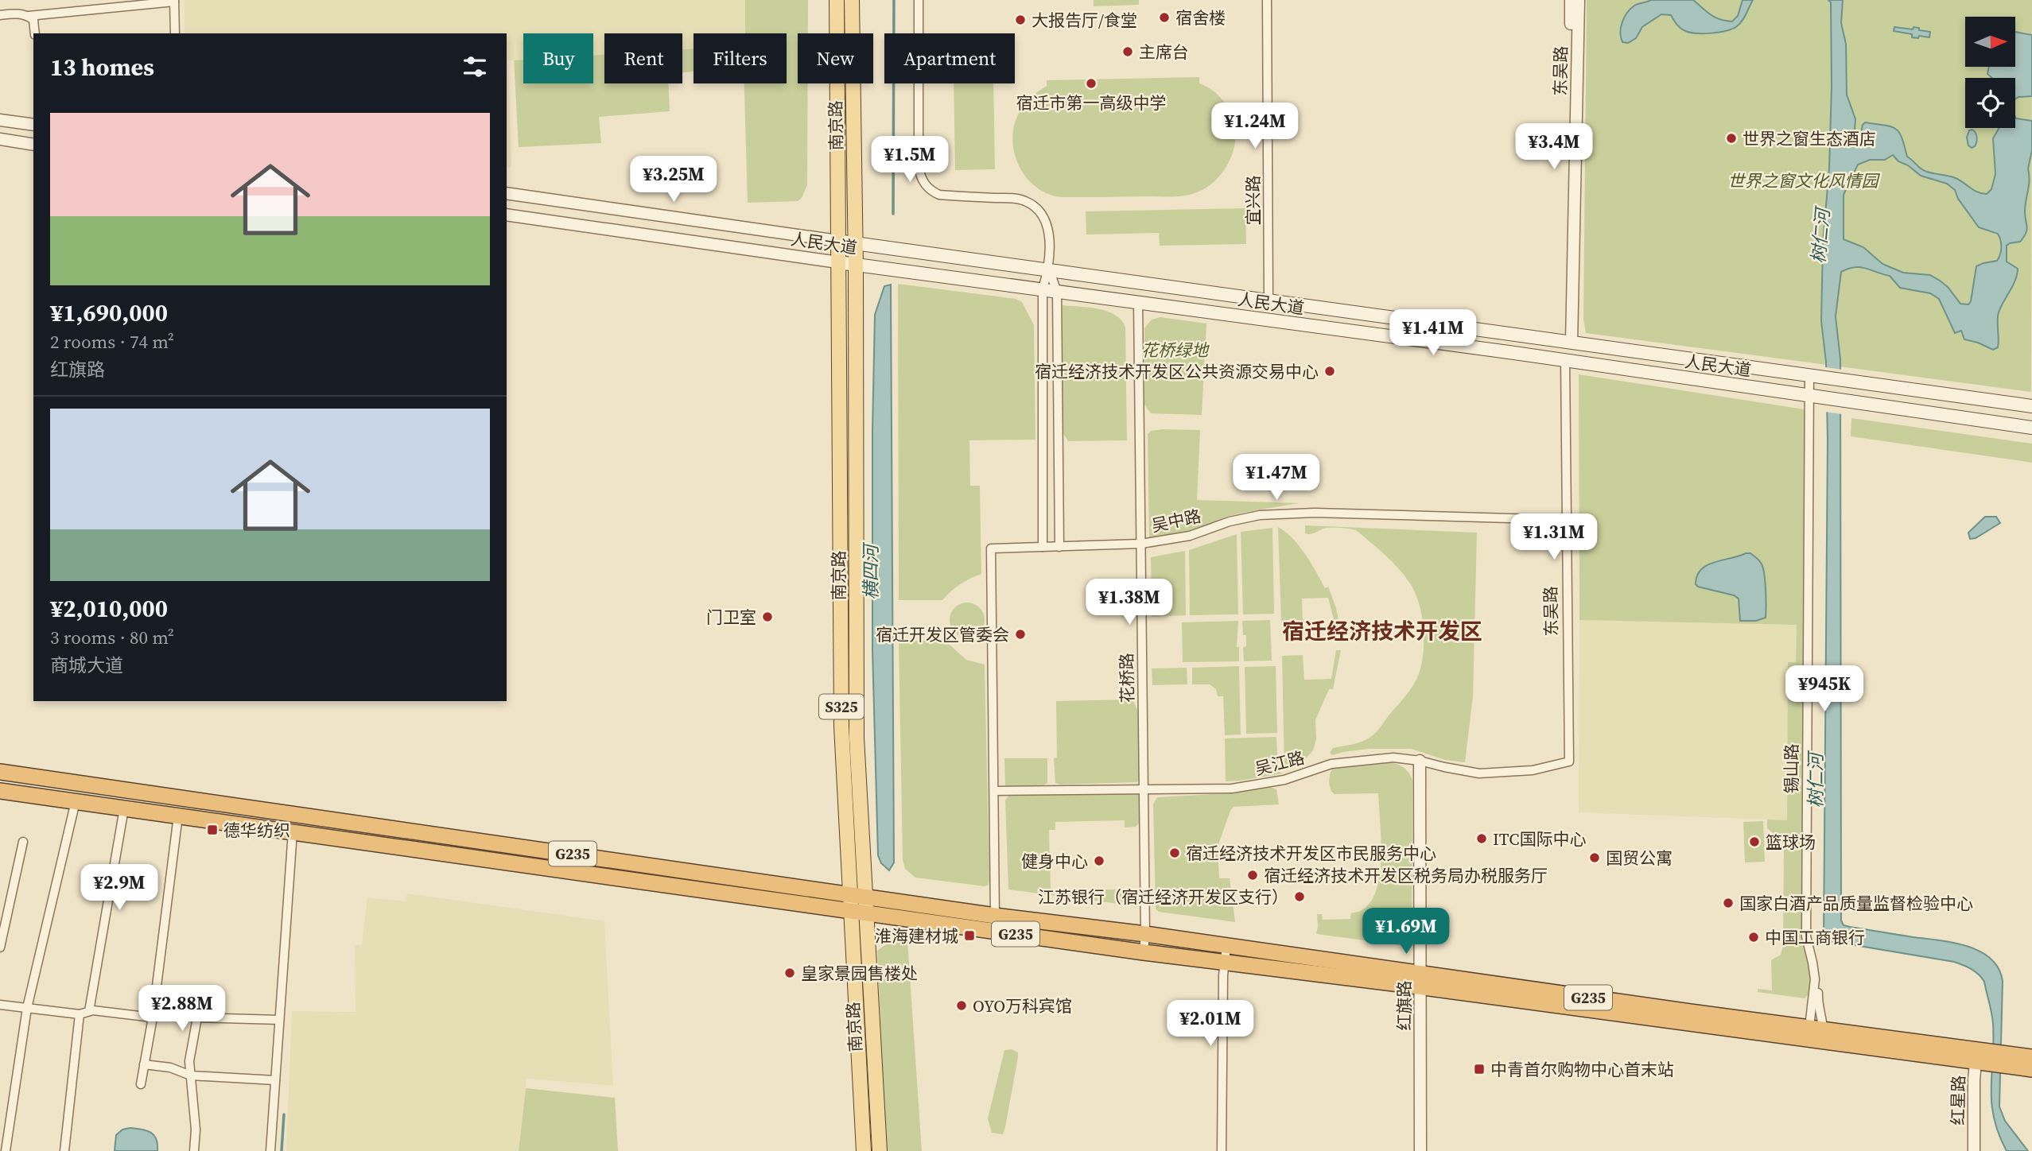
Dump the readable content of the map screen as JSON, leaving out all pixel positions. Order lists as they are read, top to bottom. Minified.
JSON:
{"streets":{"highway":["G235"],"main road":["南京路","人民大道","S325"],"street":["东吴路","宜兴路","吴中路","花桥路","吴江路","锡山路","红旗路","红星路"]},"crossings":[["东吴路","人民大道"],["东吴路","吴中路"],["东吴路","吴江路"],["南京路","人民大道"],["南京路","G235"],["宜兴路","人民大道"],["人民大道","花桥路"],["人民大道","锡山路"],["吴中路","花桥路"],["吴中路","吴江路"],["花桥路","吴江路"],["花桥路","G235"],["吴江路","红旗路"],["锡山路","G235"],["G235","红旗路"],["G235","红星路"]],"districts":["宿迁经济技术开发区"],"water":["树仁河","横四河"],"parks":["世界之窗文化风情园","花桥绿地"],"places":{"other":["宿舍楼","大报告厅/食堂","主席台","宿迁市第一高级中学","世界之窗生态酒店","宿迁经济技术开发区公共资源交易中心","门卫室","宿迁开发区管委会","ITC国际中心","篮球场","宿迁经济技术开发区市民服务中心","国贸公寓","健身中心","宿迁经济技术开发区税务局办税服务厅","江苏银行（宿迁经济开发区支行）","国家白酒产品质量监督检验中心","中国工商银行","皇家景园售楼处","OYO万科宾馆"],"transit":["德华纺织","淮海建材城","中青首尔购物中心首末站"]},"north":"right","page":{"chip":["Buy","Rent","Filters","New","Apartment"],"heading":"13 homes","list":[{"name":"¥1,690,000","note":"2 rooms · 74 m² · 红旗路"},{"name":"¥2,010,000","note":"3 rooms · 80 m² · 商城大道"}],"price":["¥1.24M","¥3.4M","¥1.5M","¥3.25M","¥1.41M","¥1.47M","¥1.31M","¥1.38M","¥945K","¥2.9M","¥1.69M","¥2.88M","¥2.01M"]}}
